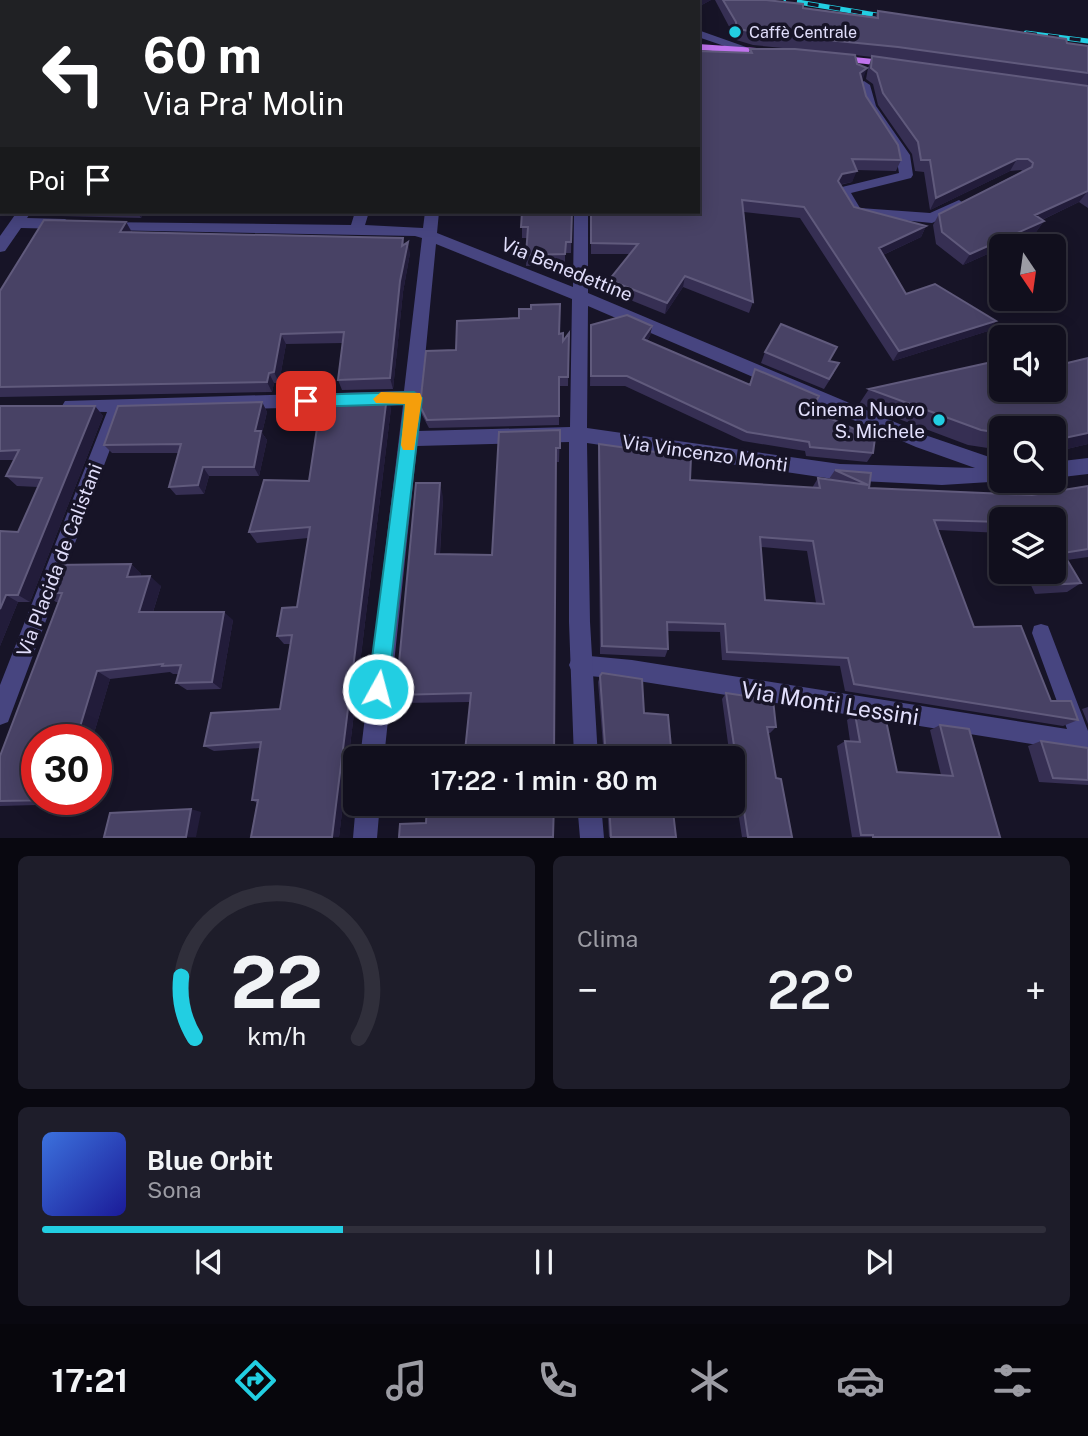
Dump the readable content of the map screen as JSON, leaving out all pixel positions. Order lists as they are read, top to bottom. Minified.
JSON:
{"streets":{"street":["Via Benedettine","Via Vincenzo Monti","Via Placida de Calistani"],"lane":["Via Monti Lessini"]},"places":["Caffè Centrale","Cinema Nuovo S. Michele"],"north":"bottom","page":{"turn":["60 m","Via Pra' Molin"],"then":"Poi","limit":"30","trip":"17:22 · 1 min · 80 m","tile":"Clima","heat":["−","22°","+"],"song":["Blue Orbit","Sona"],"tabs":"17:21","gauge":["22","km/h"]}}
